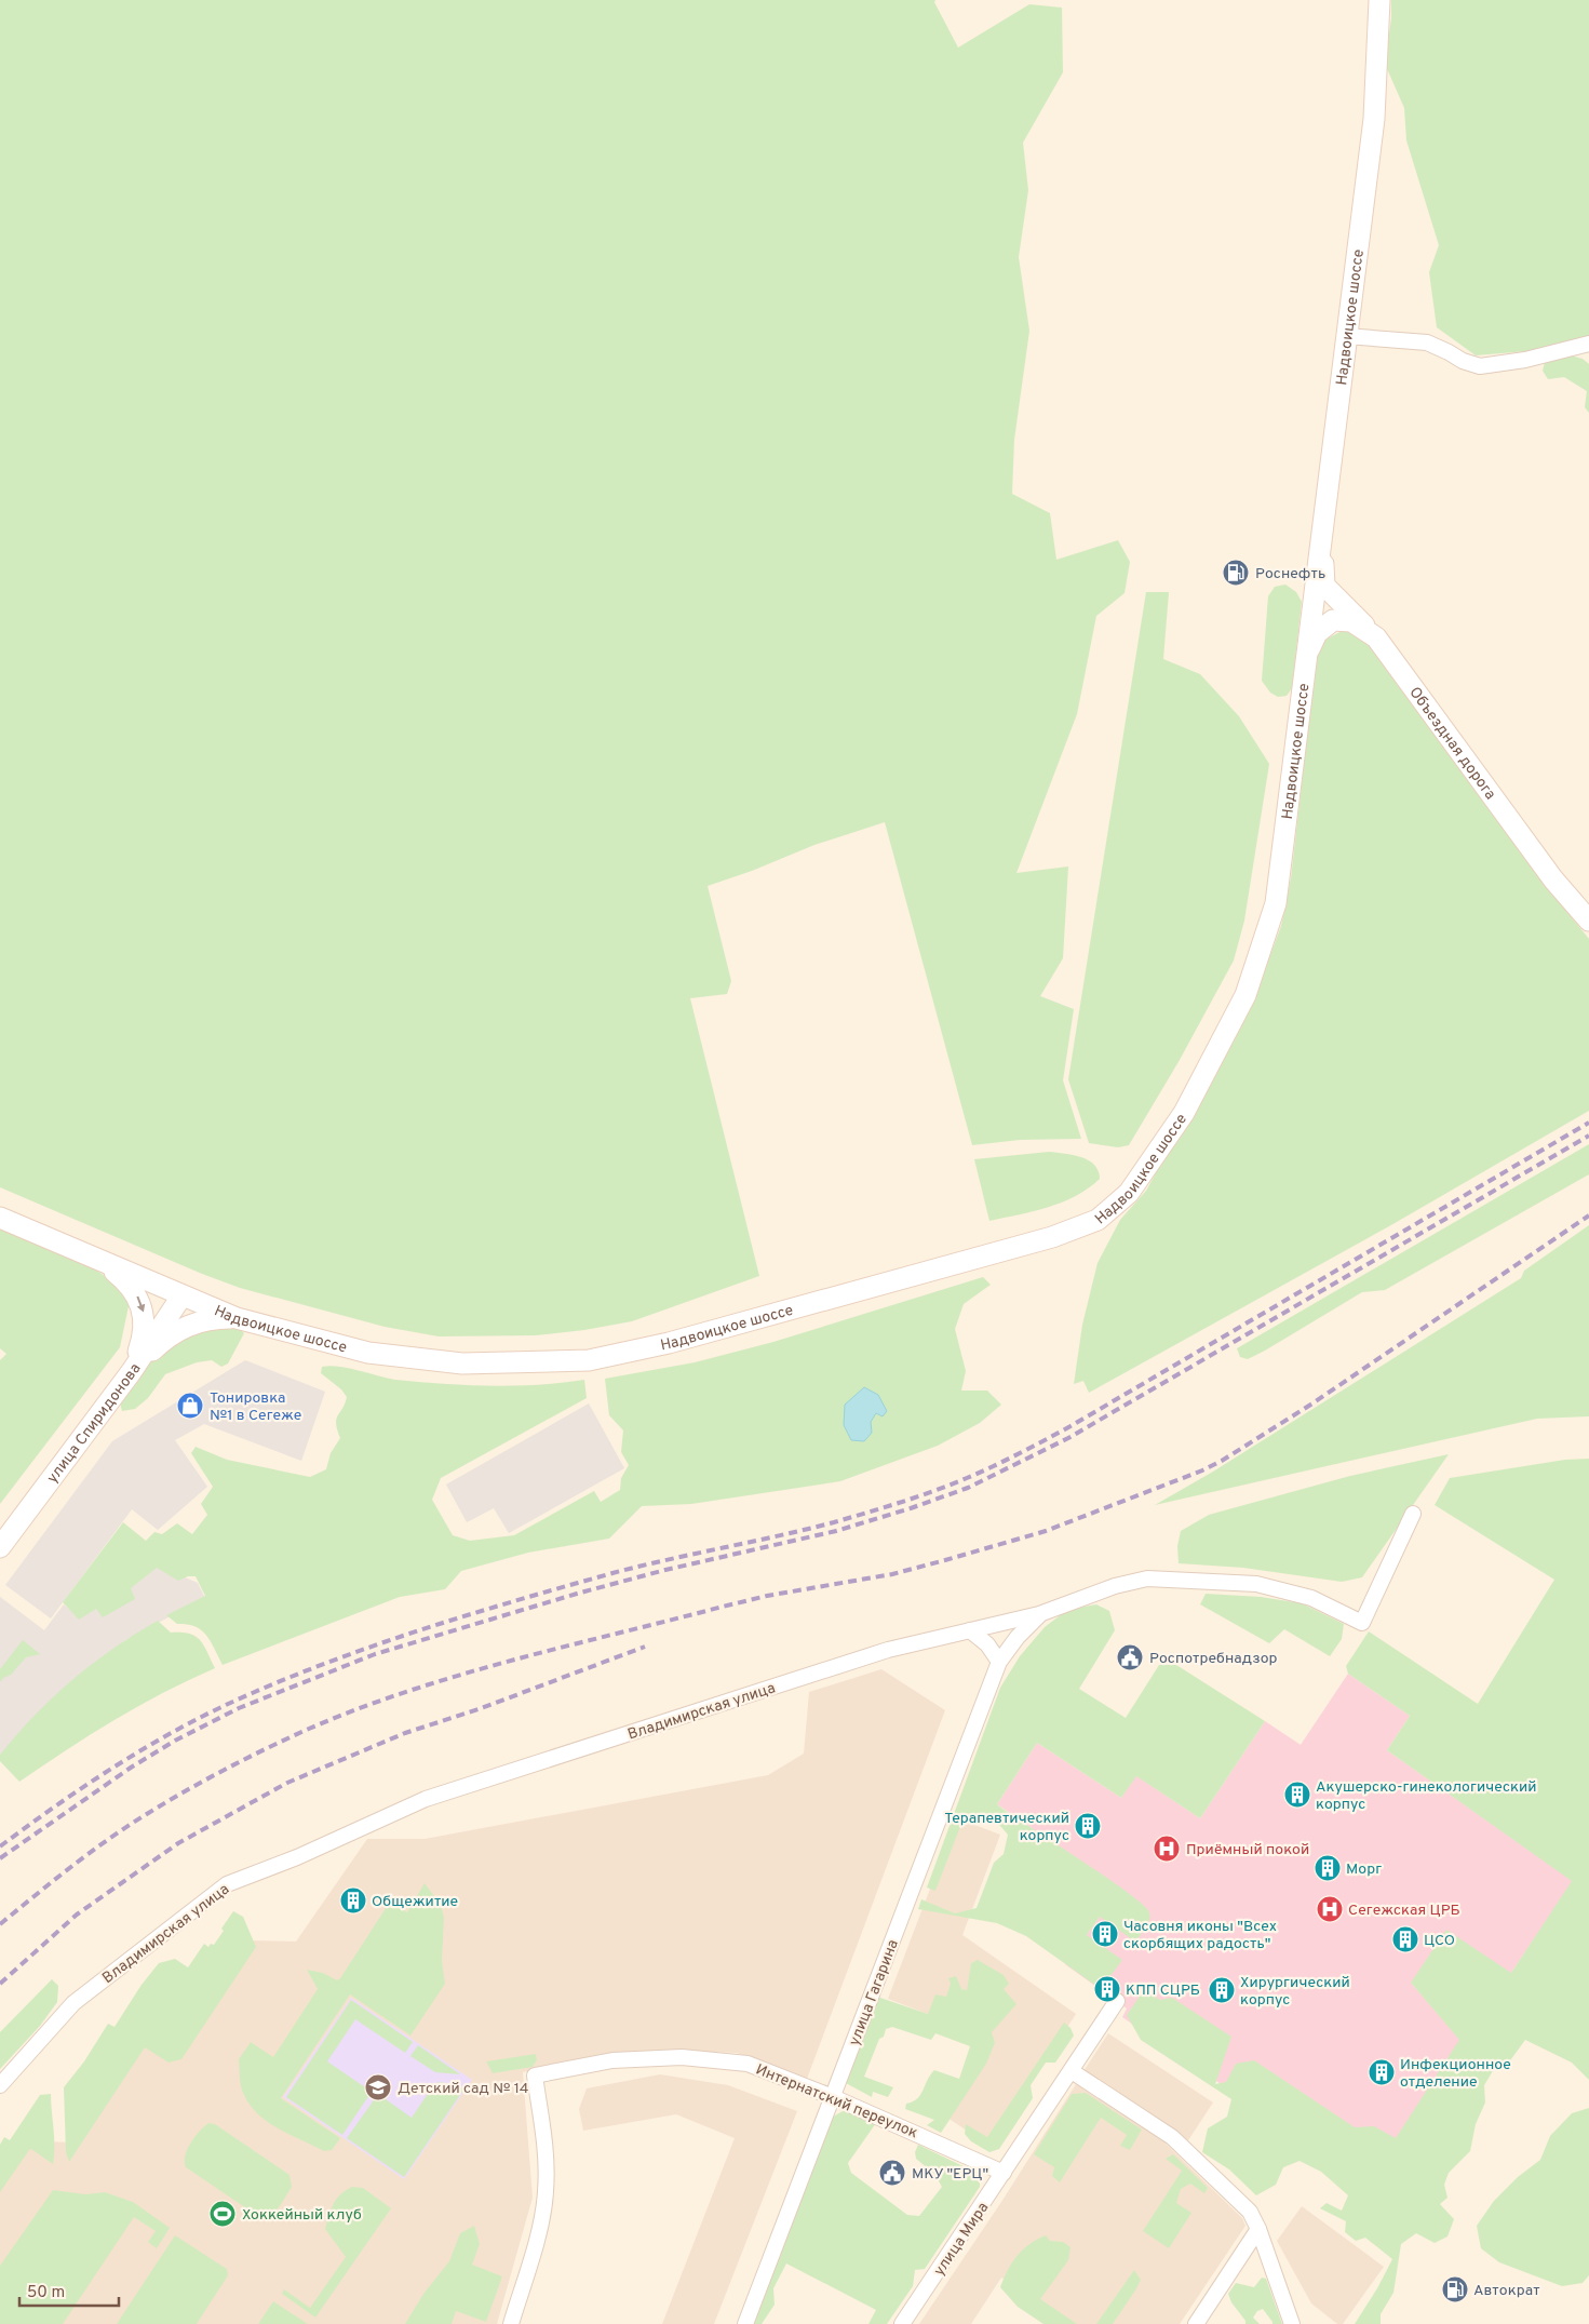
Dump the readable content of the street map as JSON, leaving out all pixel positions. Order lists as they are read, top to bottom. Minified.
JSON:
{"streets":{"main road":["Надвоицкое шоссе","Объездная дорога","улица Спиридонова"],"street":["Владимирская улица","улица Гагарина","Интернатский переулок","улица Мира"]},"crossings":[["Надвоицкое шоссе","Объездная дорога"],["Надвоицкое шоссе","улица Спиридонова"],["Владимирская улица","улица Гагарина"],["улица Гагарина","Интернатский переулок"],["Интернатский переулок","улица Мира"]],"places":{"fuel station":["Роснефть","Автократ"],"shop":["Тонировка №1 в Сегеже"],"public building":["Роспотребнадзор","МКУ \"ЕРЦ\""],"building":["Акушерско-гинекологический корпус","Терапевтический корпус","Морг","Общежитие","Часовня иконы \"Всех скорбящих радость\"","ЦСО","КПП СЦРБ","Хирургический корпус","Инфекционное отделение"],"hospital":["Приёмный покой","Сегежская ЦРБ"],"school or university":["Детский сад № 14"],"sports":["Хоккейный клуб"]},"scale_bar":"50 m"}
